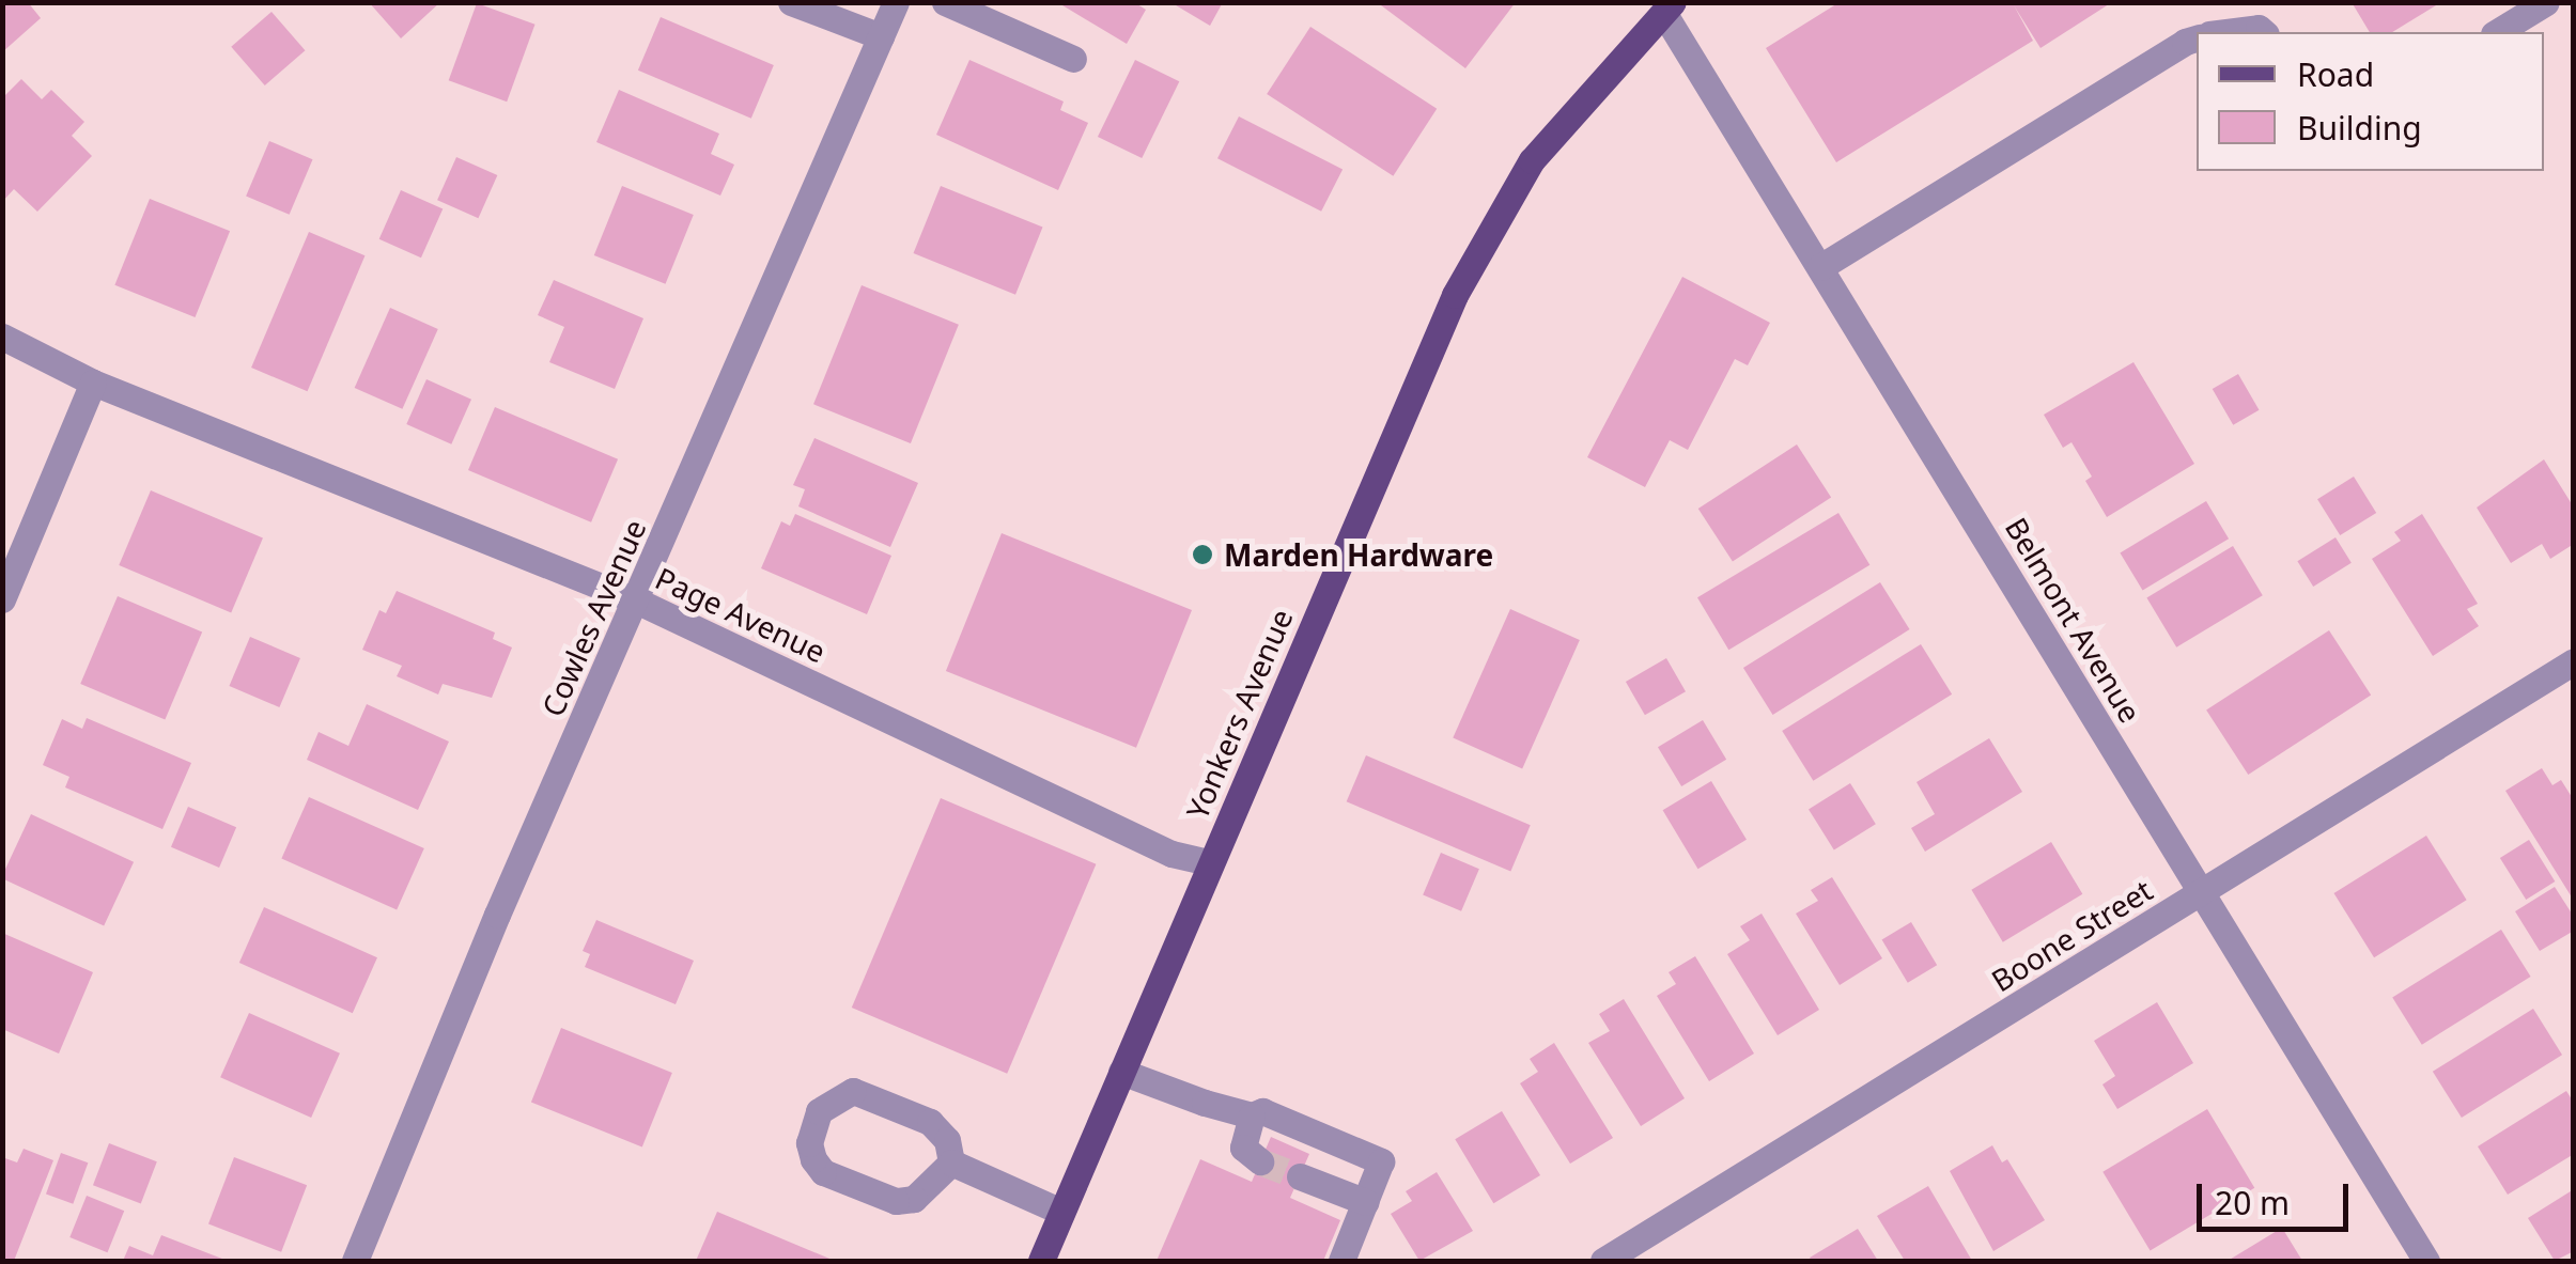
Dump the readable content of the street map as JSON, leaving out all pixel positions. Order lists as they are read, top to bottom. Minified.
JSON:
{"streets":{"main road":["Yonkers Avenue"],"street":["Page Avenue","Cowles Avenue","Belmont Avenue","Boone Street"]},"crossings":[["Page Avenue","Cowles Avenue"],["Page Avenue","Yonkers Avenue"],["Belmont Avenue","Yonkers Avenue"],["Belmont Avenue","Boone Street"]],"places":["Marden Hardware"],"legend":["Road","Building"],"scale_bar":"20 m"}
